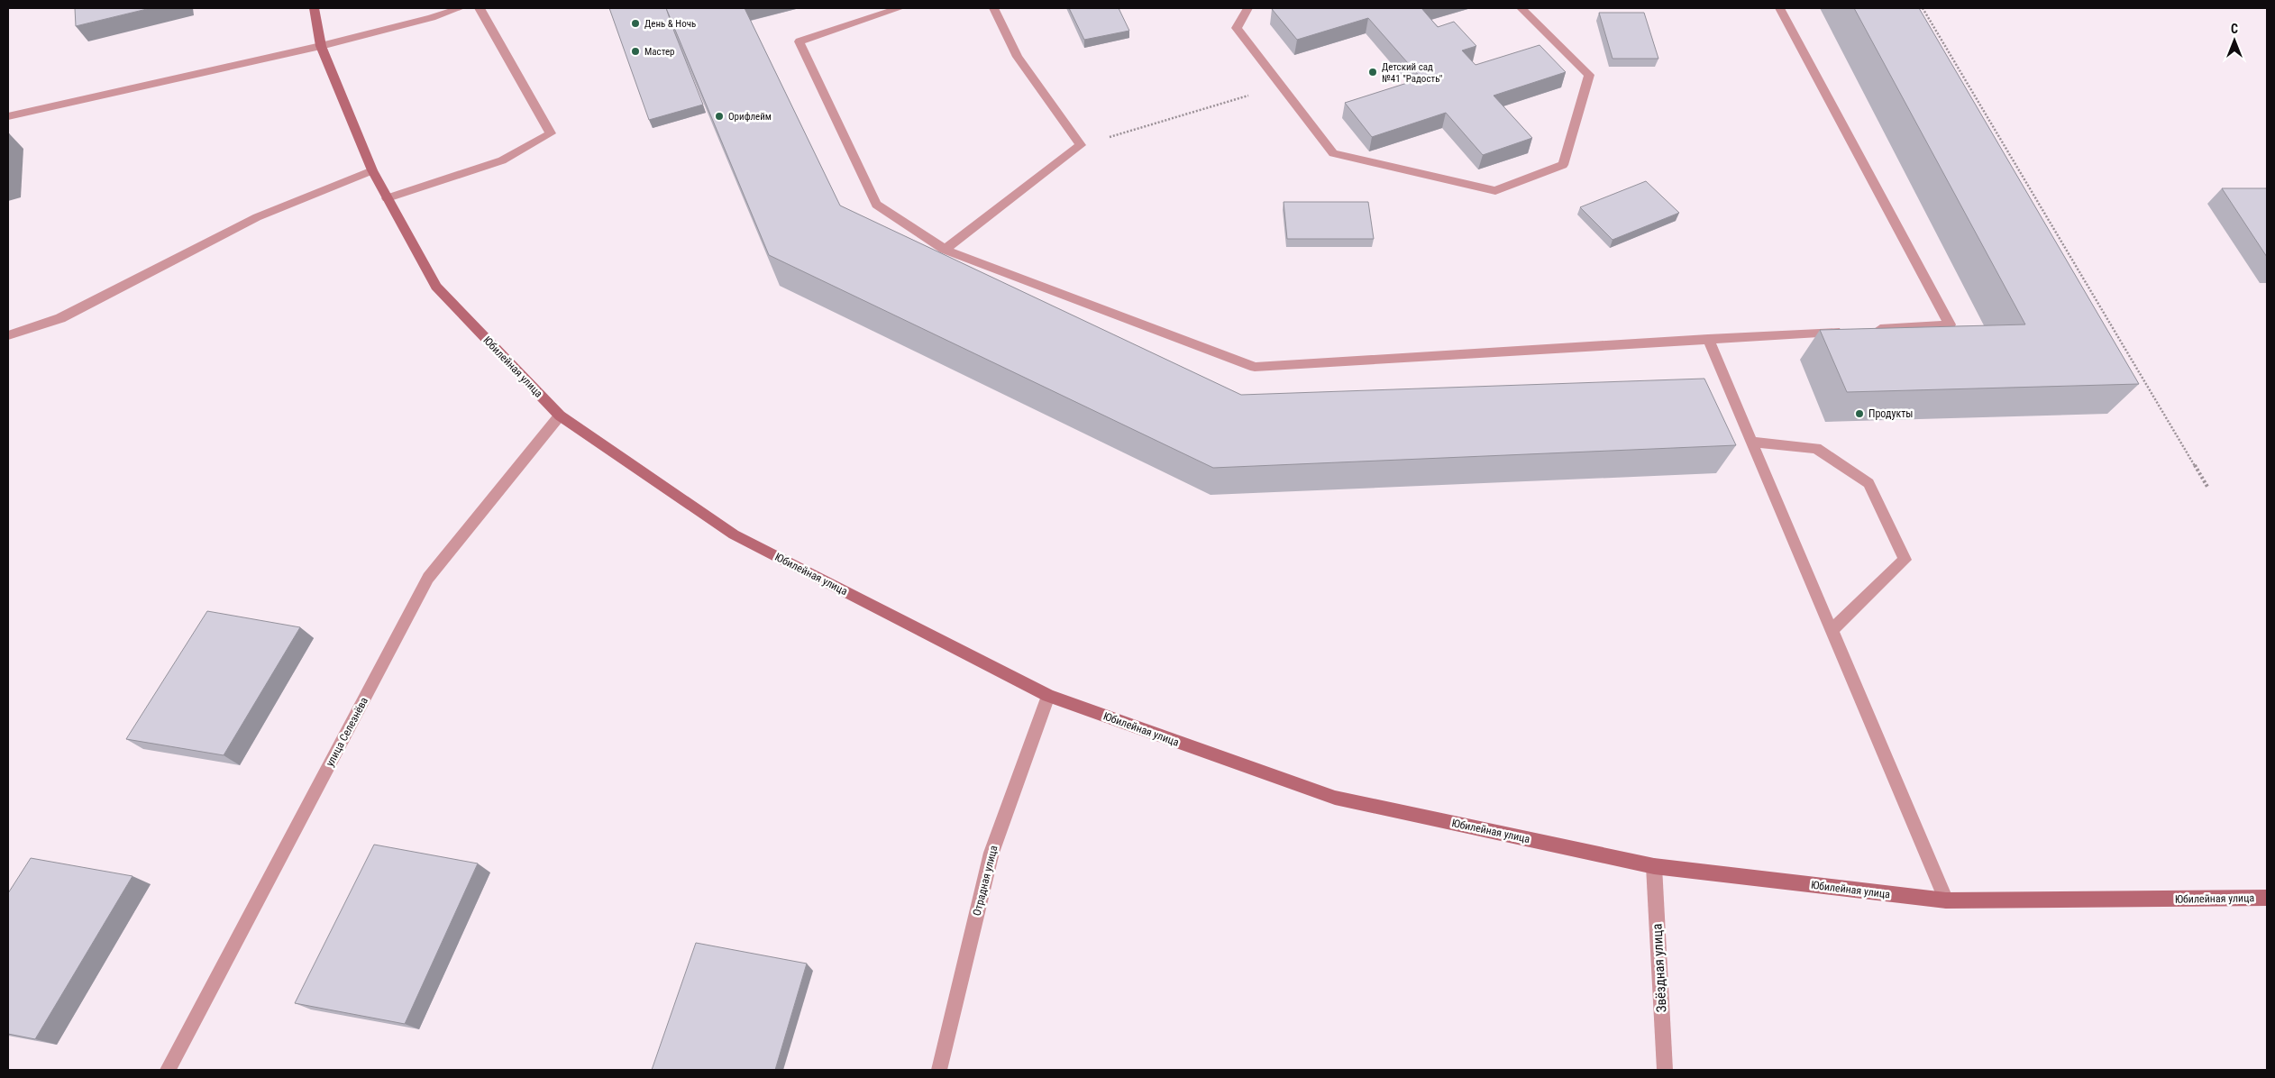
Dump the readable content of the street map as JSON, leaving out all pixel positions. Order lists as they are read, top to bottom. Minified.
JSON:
{"streets":{"street":["Юбилейная улица","улица Селезнёва","Отрадная улица","Звёздная улица"]},"crossings":[["Юбилейная улица","улица Селезнёва"],["Юбилейная улица","Отрадная улица"],["Юбилейная улица","Звёздная улица"]],"places":["День & Ночь","Мастер","Детский сад №41 \"Радость\"","Орифлейм","Продукты"],"north":"top"}
